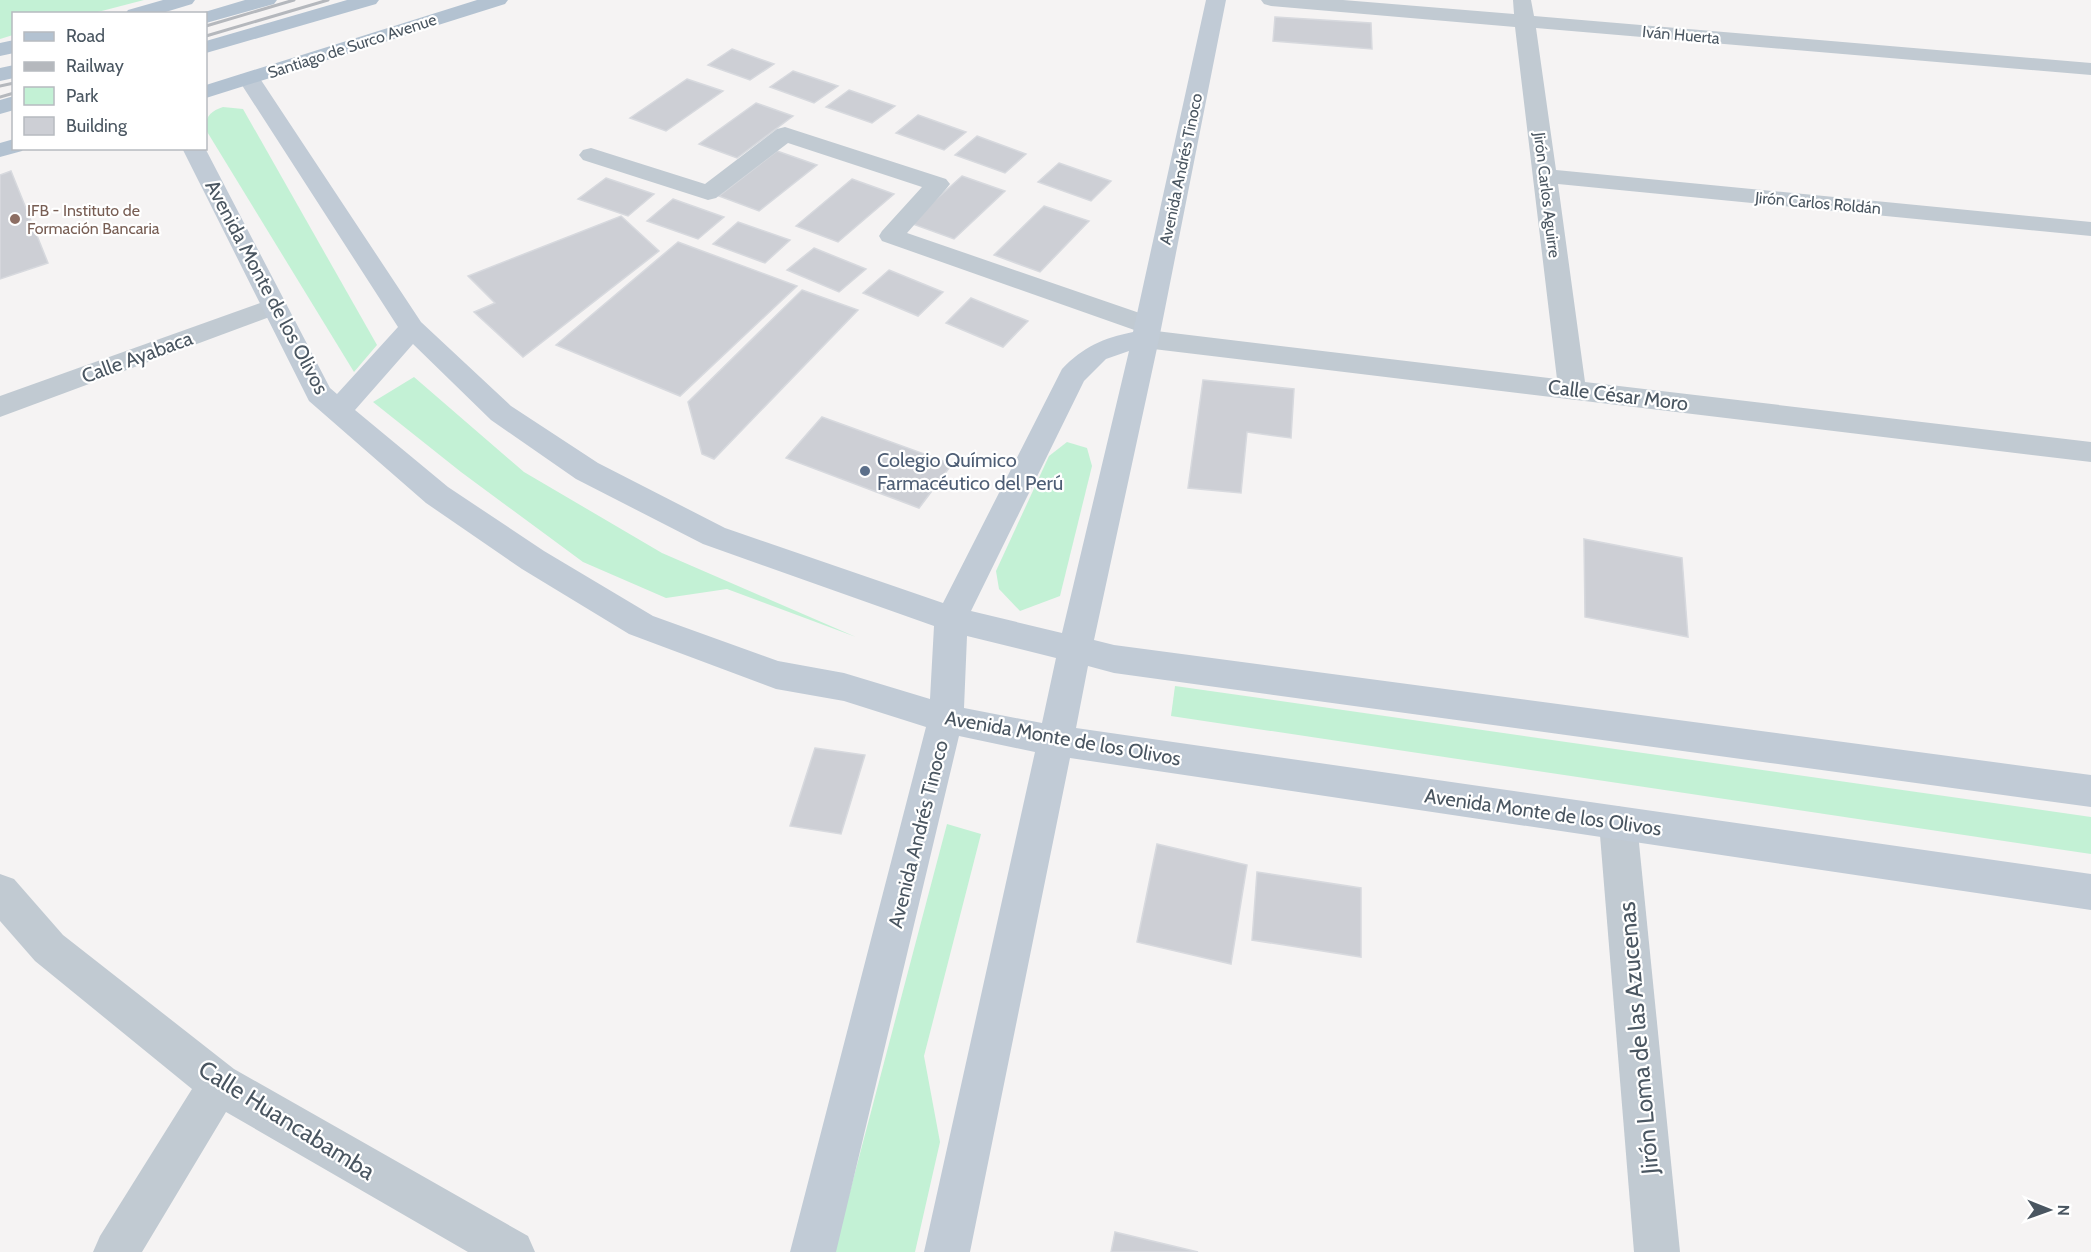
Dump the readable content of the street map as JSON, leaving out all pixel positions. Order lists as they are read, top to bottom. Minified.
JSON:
{"streets":{"main road":["Santiago de Surco Avenue"],"street":["Iván Huerta","Avenida Andrés Tinoco","Jirón Carlos Aguirre","Jirón Carlos Roldán","Avenida Monte de los Olivos","Calle Ayabaca","Calle César Moro","Jirón Loma de las Azucenas","Calle Huancabamba"]},"crossings":[["Iván Huerta","Jirón Carlos Aguirre"],["Avenida Andrés Tinoco","Avenida Monte de los Olivos"],["Avenida Andrés Tinoco","Calle César Moro"],["Jirón Carlos Aguirre","Jirón Carlos Roldán"],["Jirón Carlos Aguirre","Calle César Moro"],["Avenida Monte de los Olivos","Calle Ayabaca"],["Avenida Monte de los Olivos","Jirón Loma de las Azucenas"]],"places":["IFB - Instituto de Formación Bancaria","Colegio Químico Farmacéutico del Perú"],"legend":["Road","Railway","Park","Building"],"north":"right"}
